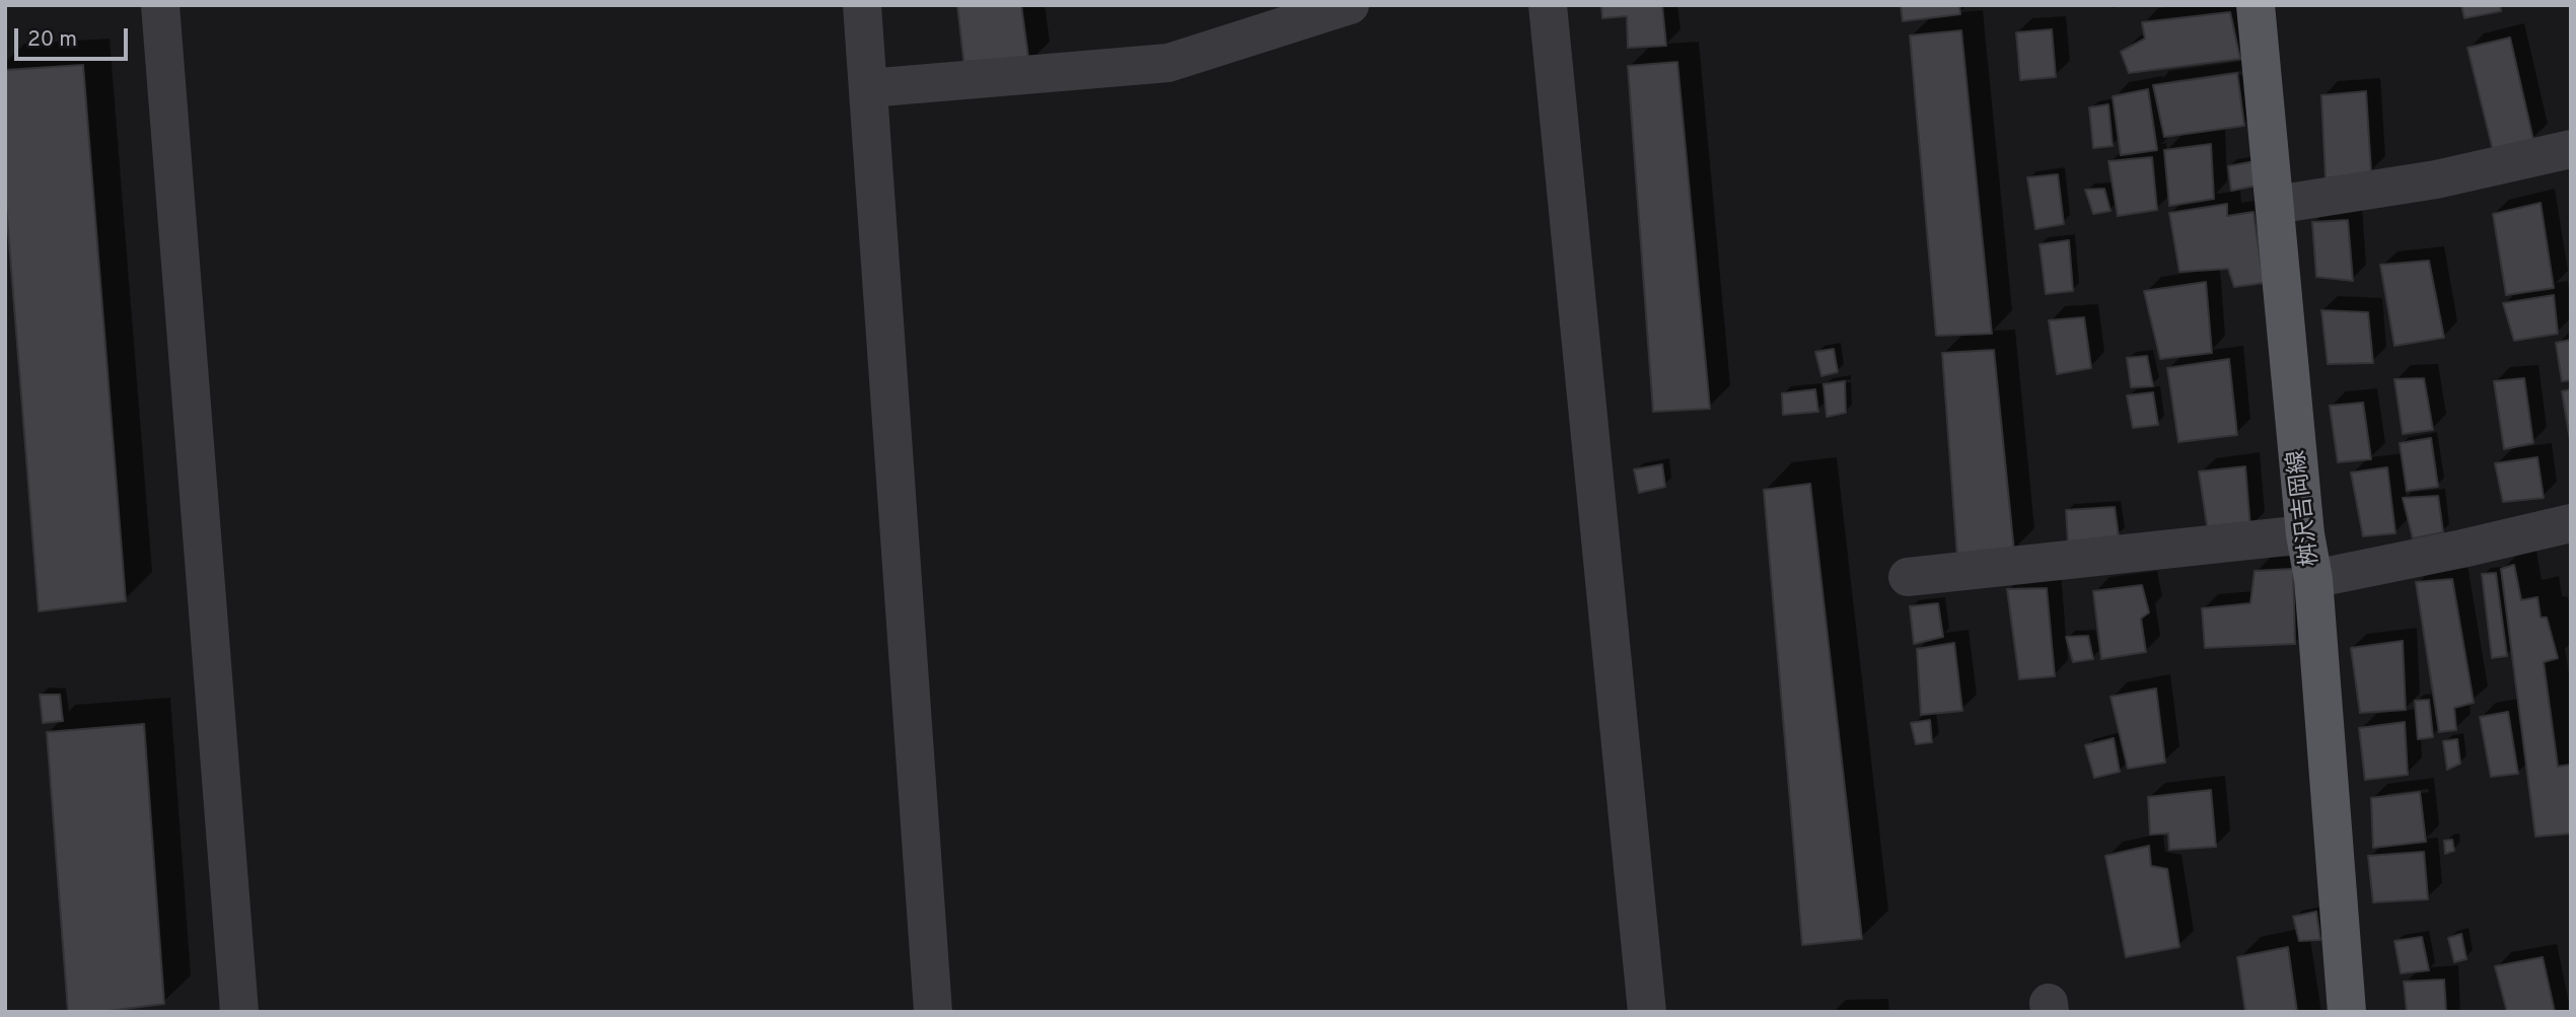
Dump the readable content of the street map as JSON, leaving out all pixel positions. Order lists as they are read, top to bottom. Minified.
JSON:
{"streets":{"main road":["桝沢吉岡線"]},"scale_bar":"20 m"}
